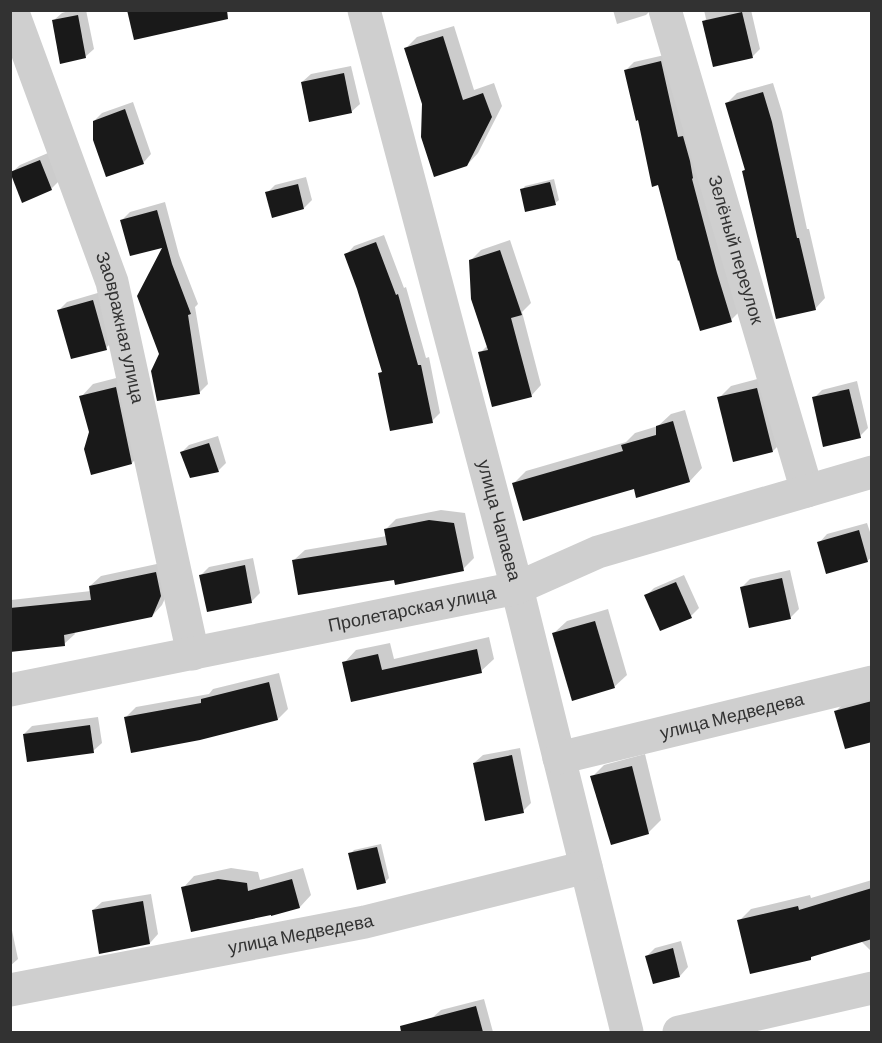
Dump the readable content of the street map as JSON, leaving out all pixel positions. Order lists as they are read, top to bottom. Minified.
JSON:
{"streets":{"street":["Зелёный переулок","Заовражная улица","улица Чапаева","Пролетарская улица","улица Медведева"]},"crossings":[["Зелёный переулок","Пролетарская улица"],["Заовражная улица","Пролетарская улица"],["улица Чапаева","Пролетарская улица"],["улица Чапаева","улица Медведева"]]}
